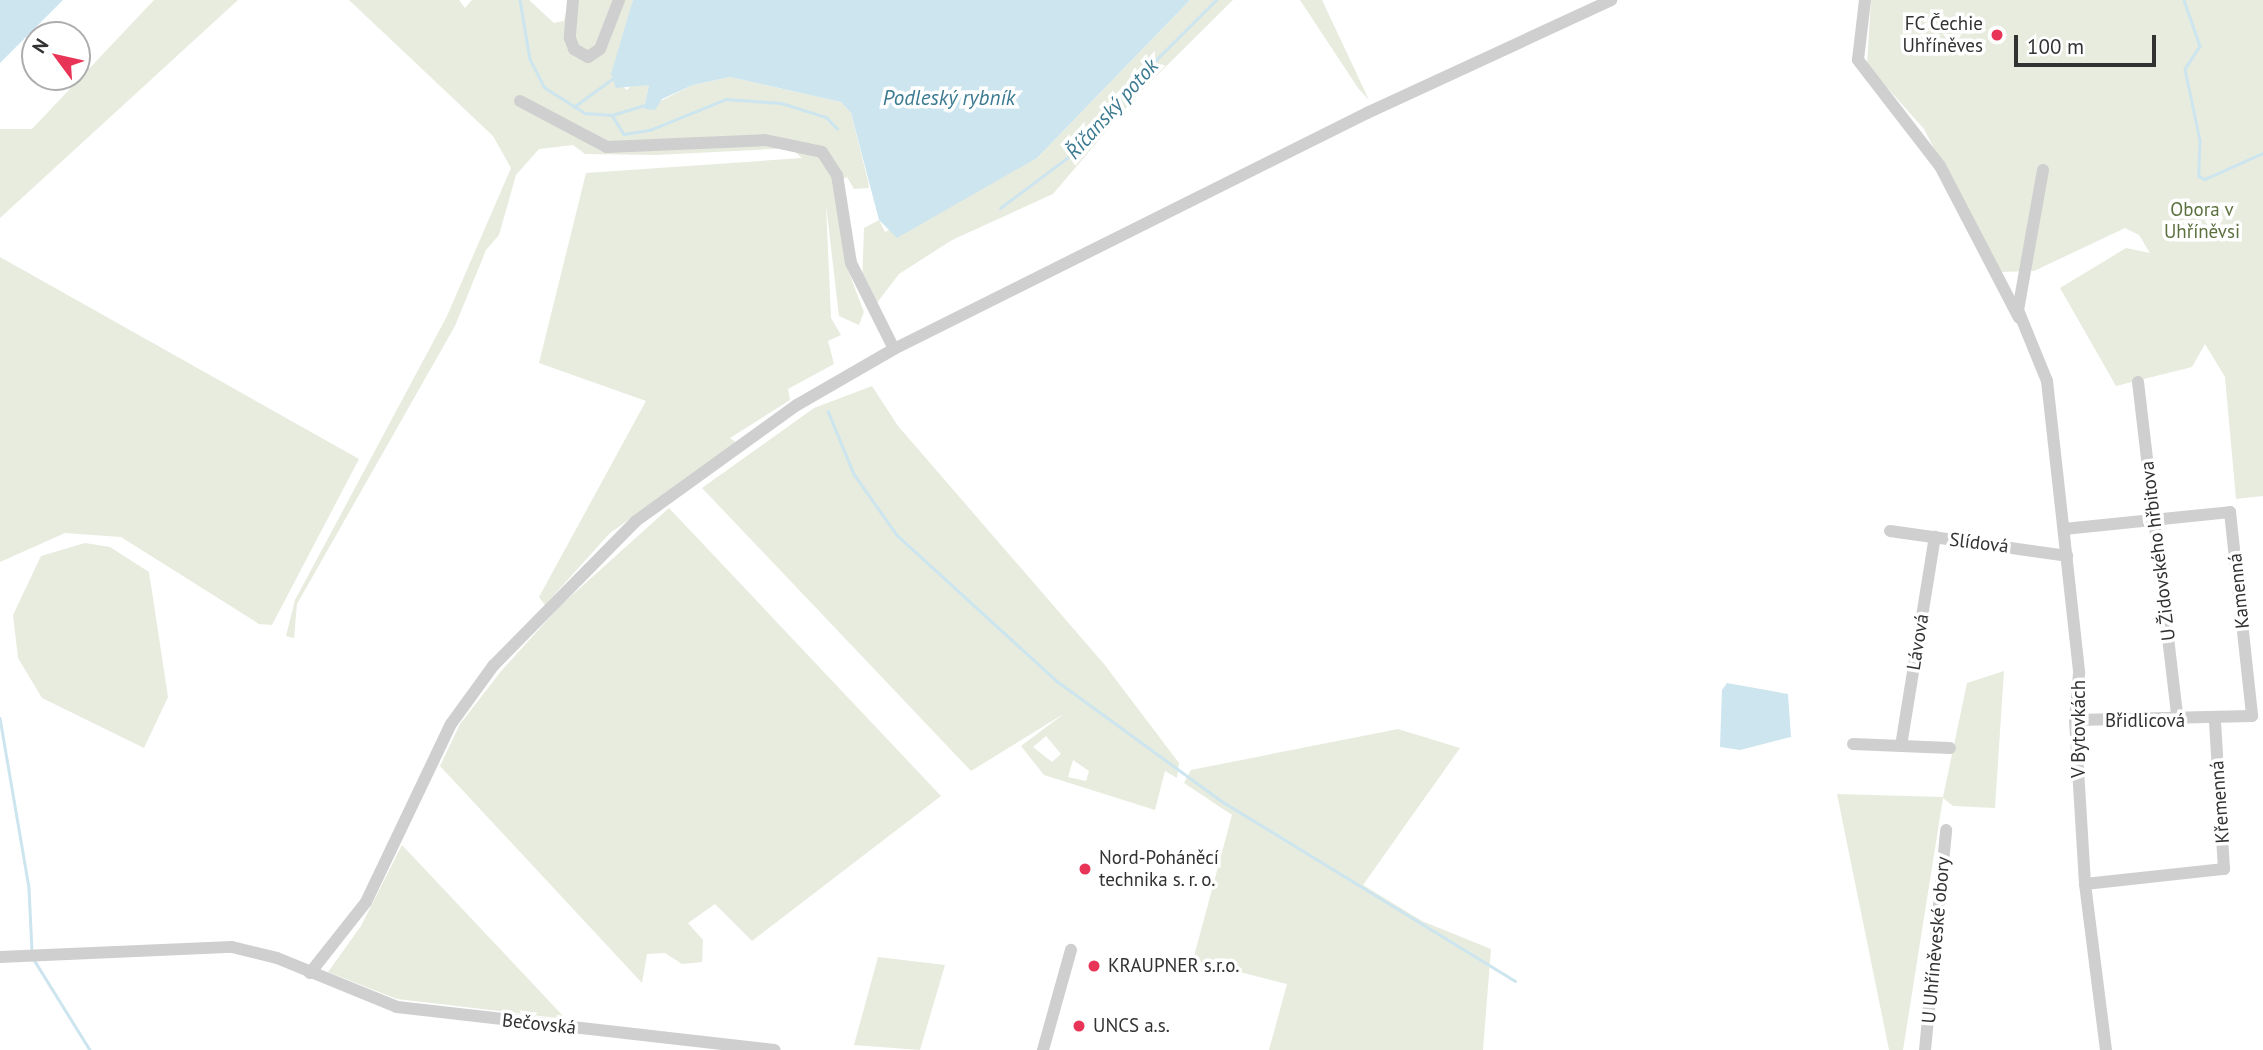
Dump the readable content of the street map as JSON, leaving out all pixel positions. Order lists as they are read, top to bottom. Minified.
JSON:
{"streets":{"street":["Slídová","U Židovského hřbitova","Kamenná","Lávová","Břidlicová","V Bytovkách","Křemenná","U Uhříněveské obory","Bečovská"]},"crossings":[["Slídová","Lávová"],["Slídová","V Bytovkách"],["U Židovského hřbitova","Kamenná"],["U Židovského hřbitova","Břidlicová"],["Kamenná","Břidlicová"],["Kamenná","Křemenná"],["Břidlicová","V Bytovkách"],["Břidlicová","Křemenná"],["V Bytovkách","Křemenná"]],"water":["Podleský rybník","Říčanský potok"],"parks":["Obora v Uhříněvsi"],"places":["FC Čechie Uhříněves","Nord-Poháněcí technika s. r. o.","KRAUPNER s.r.o.","UNCS a.s."],"scale_bar":"100 m","north":"top left"}
